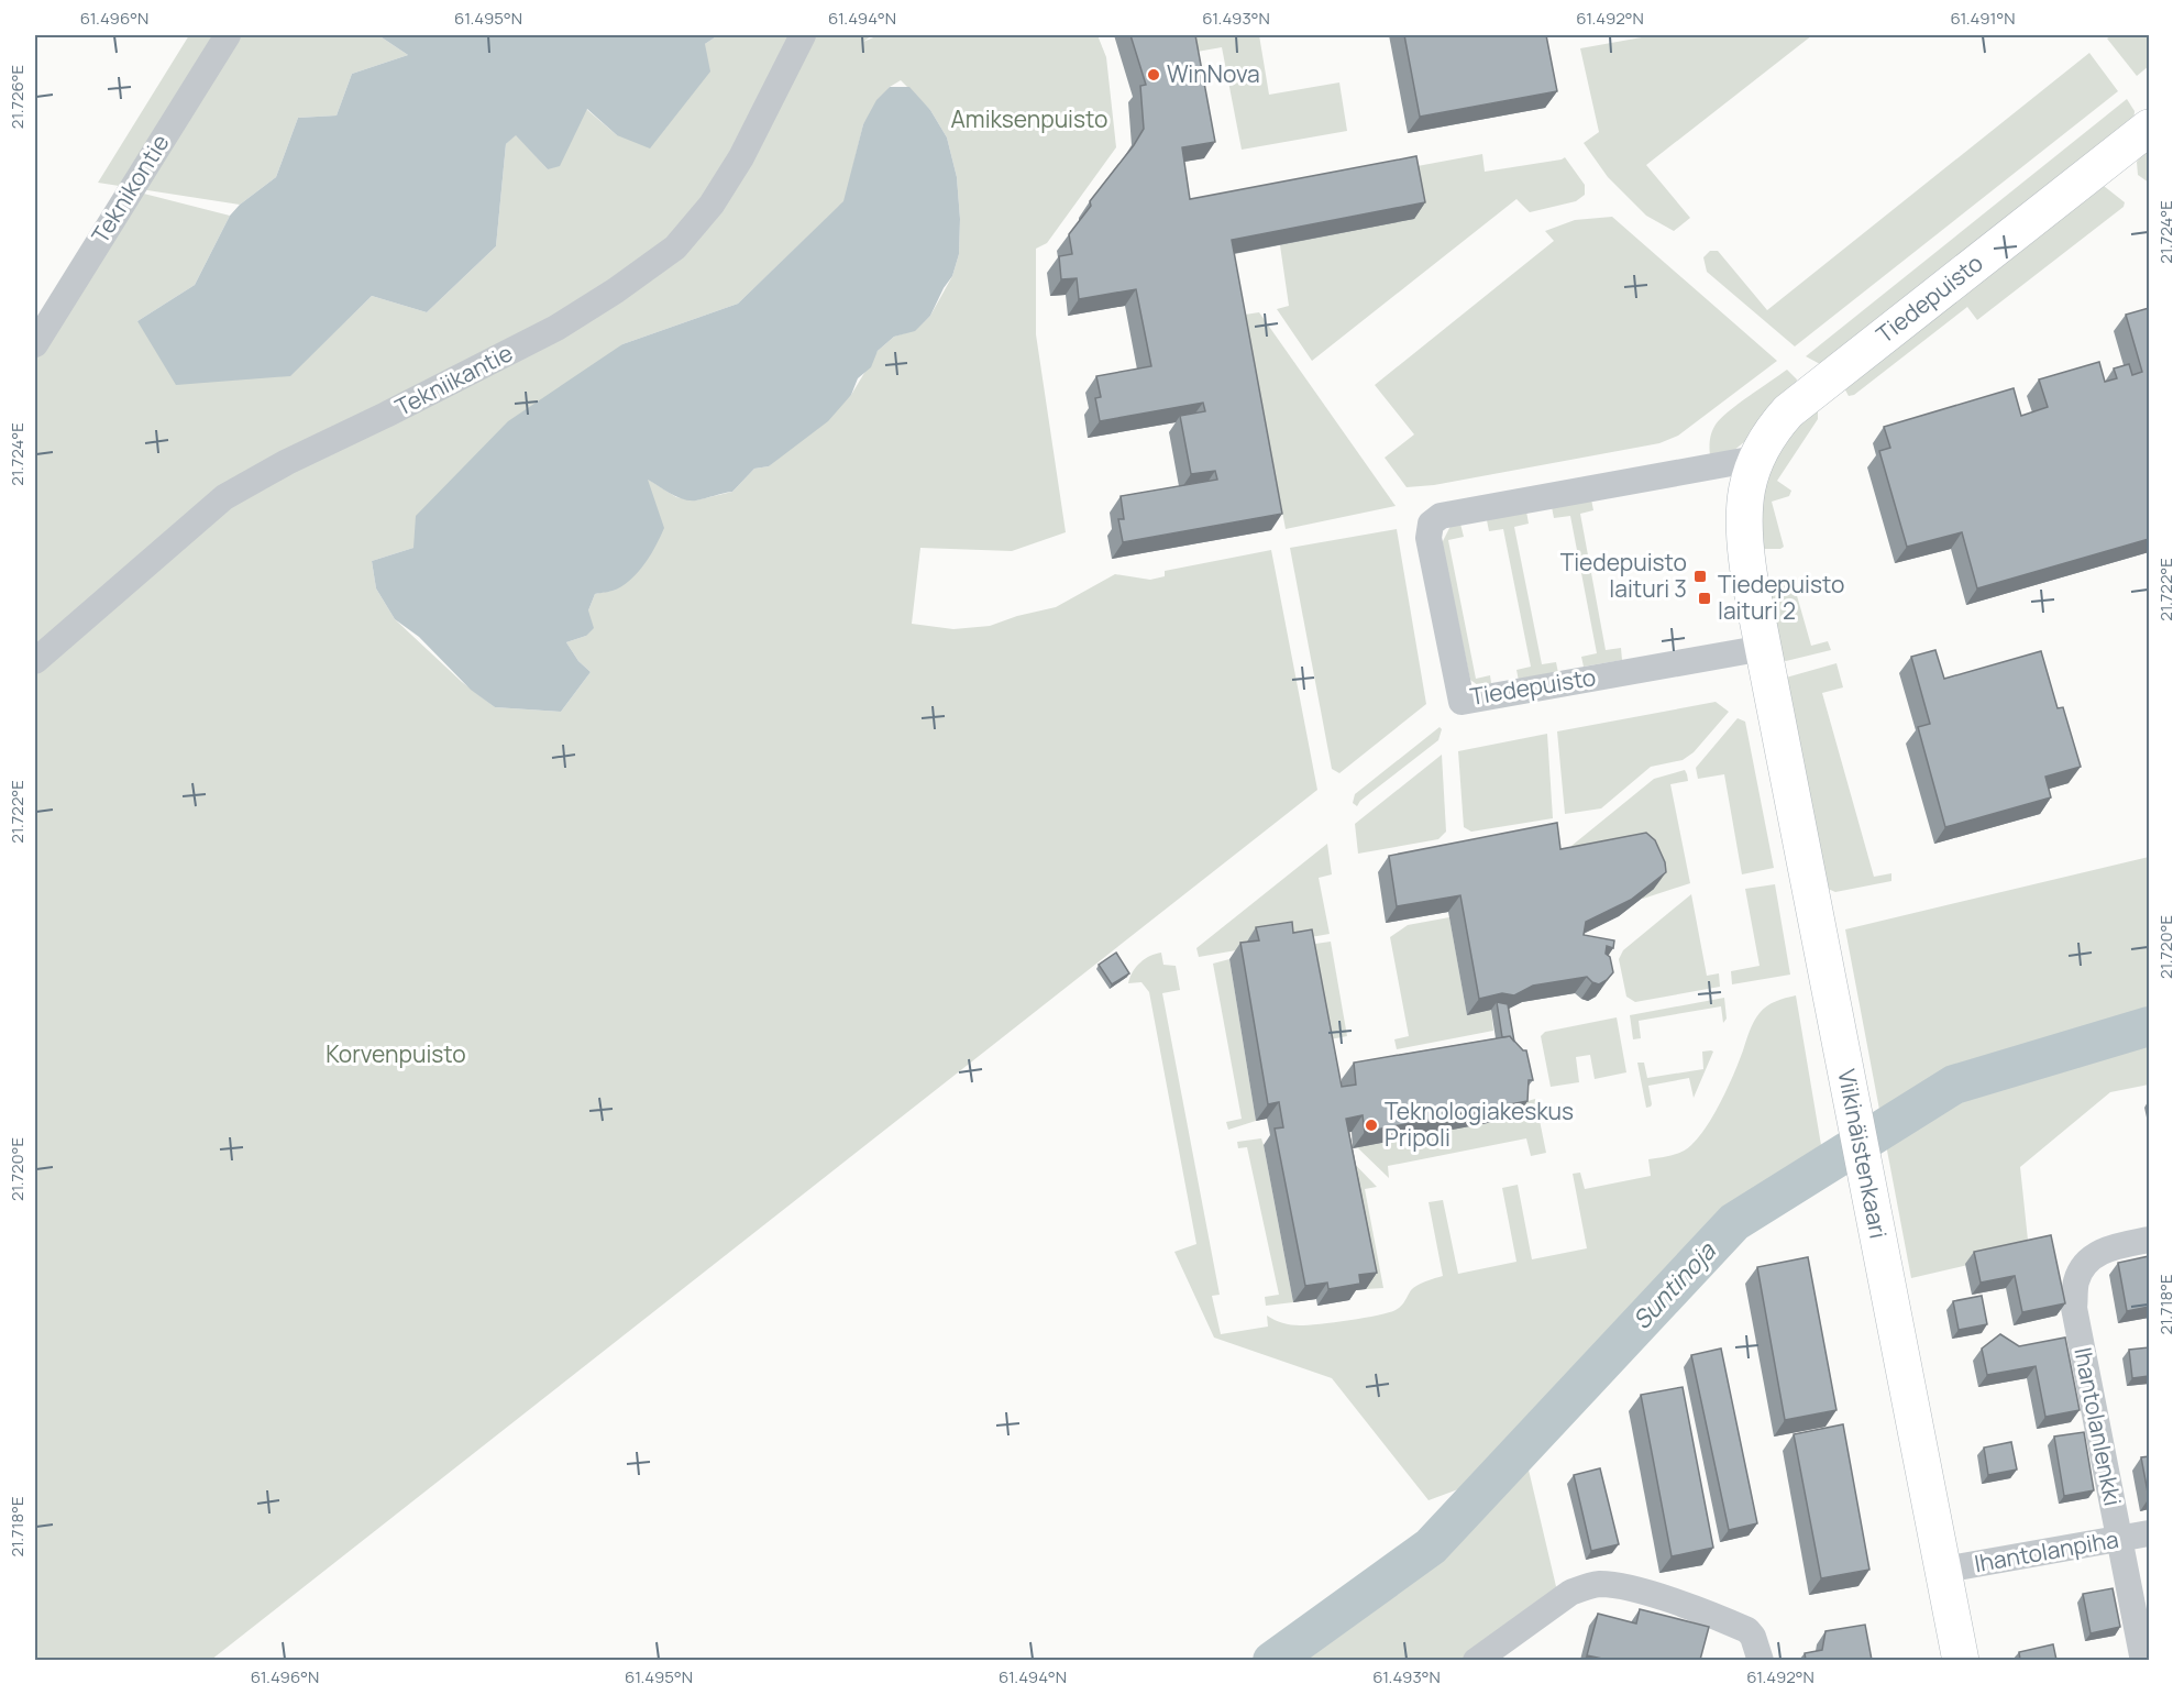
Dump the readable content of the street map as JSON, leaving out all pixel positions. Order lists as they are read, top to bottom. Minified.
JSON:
{"streets":{"street":["Teknikontie","Tiedepuisto","Tekniikantie","Viikinäistenkaari","Ihantolanlenkki","Ihantolanpiha"]},"crossings":[["Tiedepuisto","Viikinäistenkaari"],["Viikinäistenkaari","Ihantolanpiha"],["Ihantolanlenkki","Ihantolanpiha"]],"water":["Suntinoja"],"parks":["Amiksenpuisto","Korvenpuisto"],"places":{"other":["WinNova","Teknologiakeskus Pripoli"],"transit":["Tiedepuisto laituri 3","Tiedepuisto laituri 2"]},"coordinates":["61.496°N","61.495°N","61.494°N","61.493°N","61.492°N","61.491°N","21.726°E","21.724°E","21.722°E","21.720°E","21.718°E"]}
